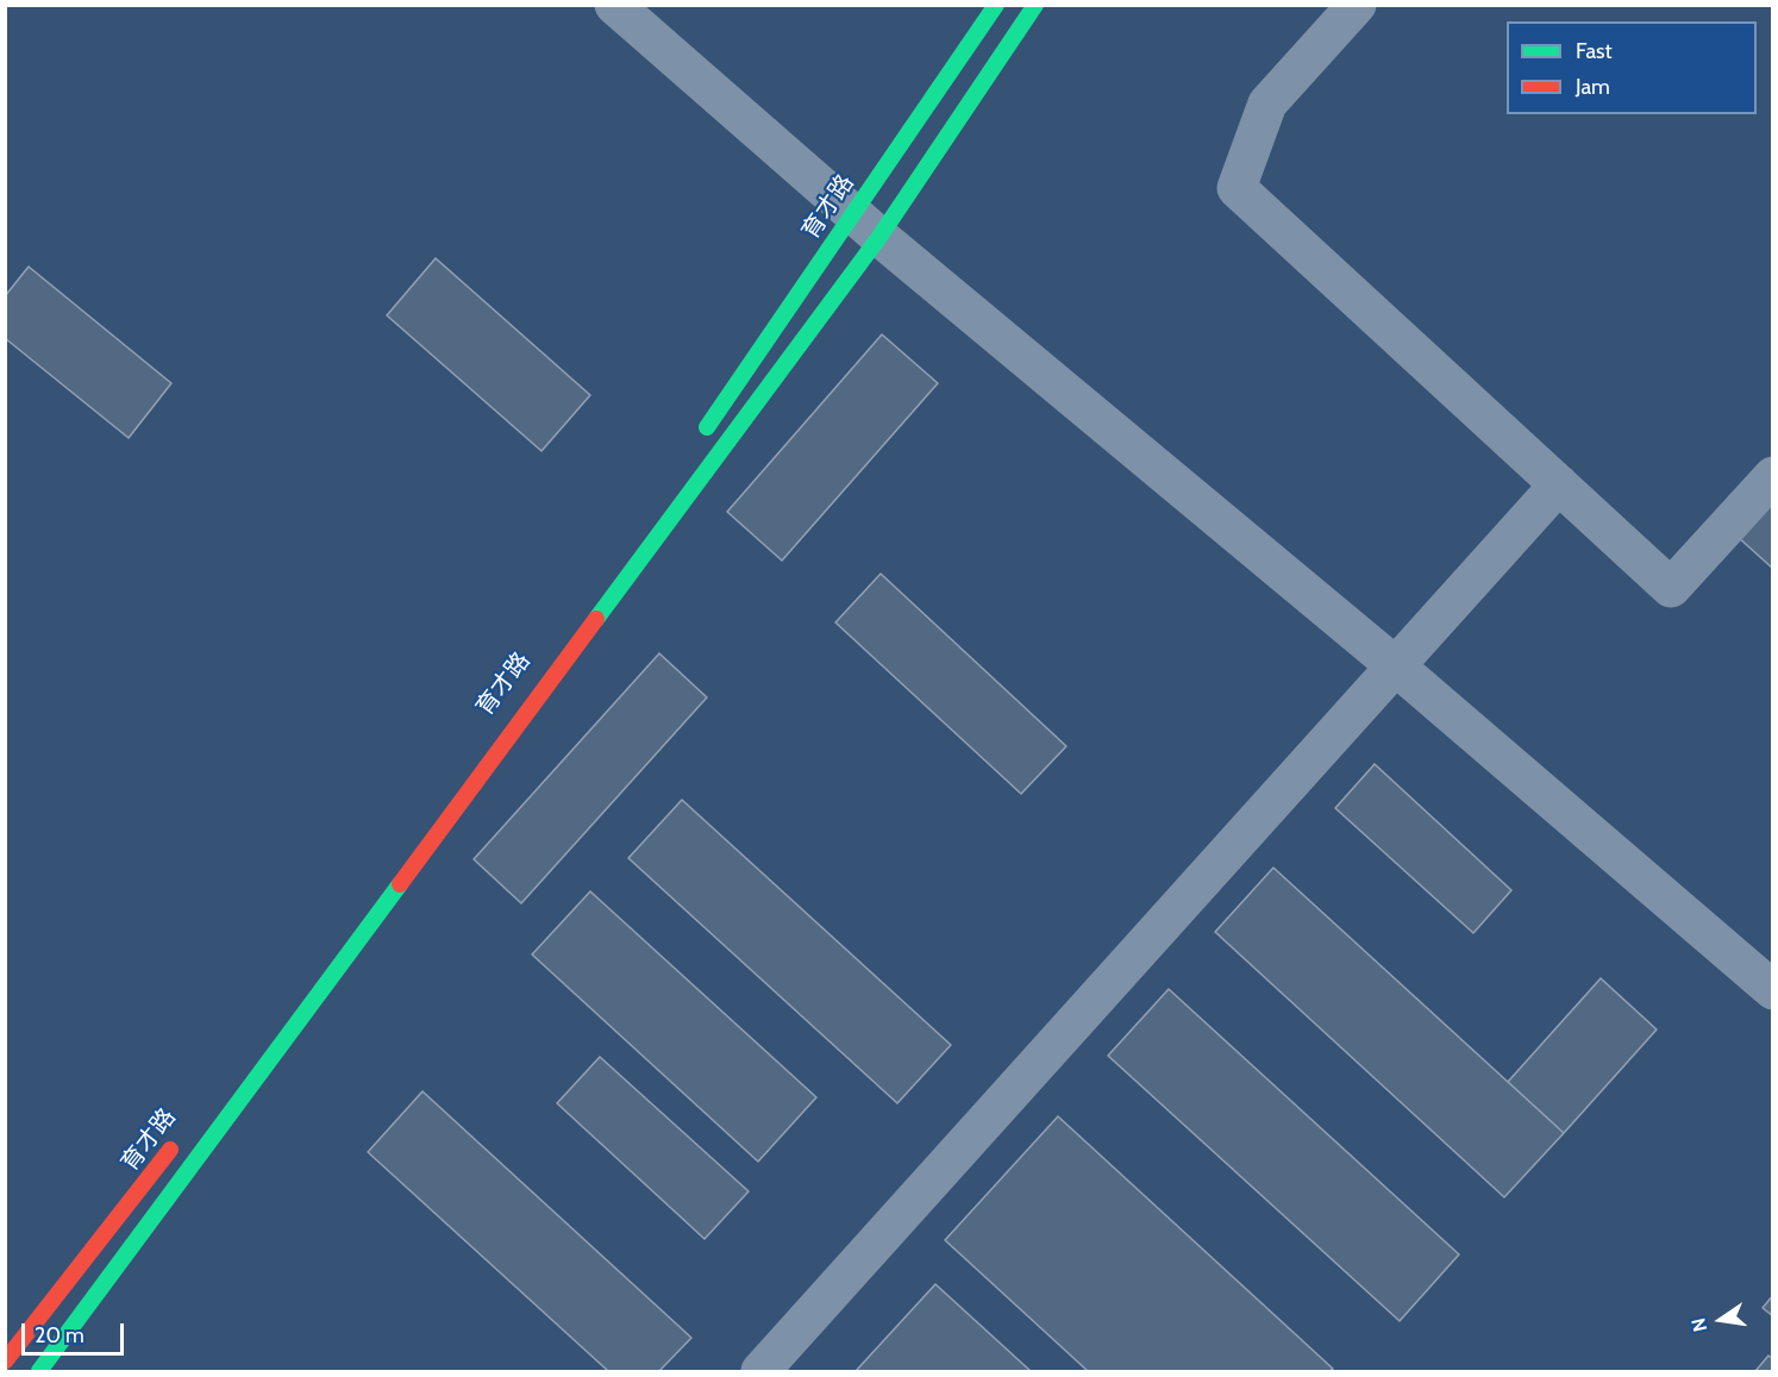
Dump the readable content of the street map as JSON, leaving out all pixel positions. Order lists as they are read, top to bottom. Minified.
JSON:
{"streets":{"street":["育才路"]},"legend":["Fast","Jam"],"scale_bar":"20 m","north":"left"}
